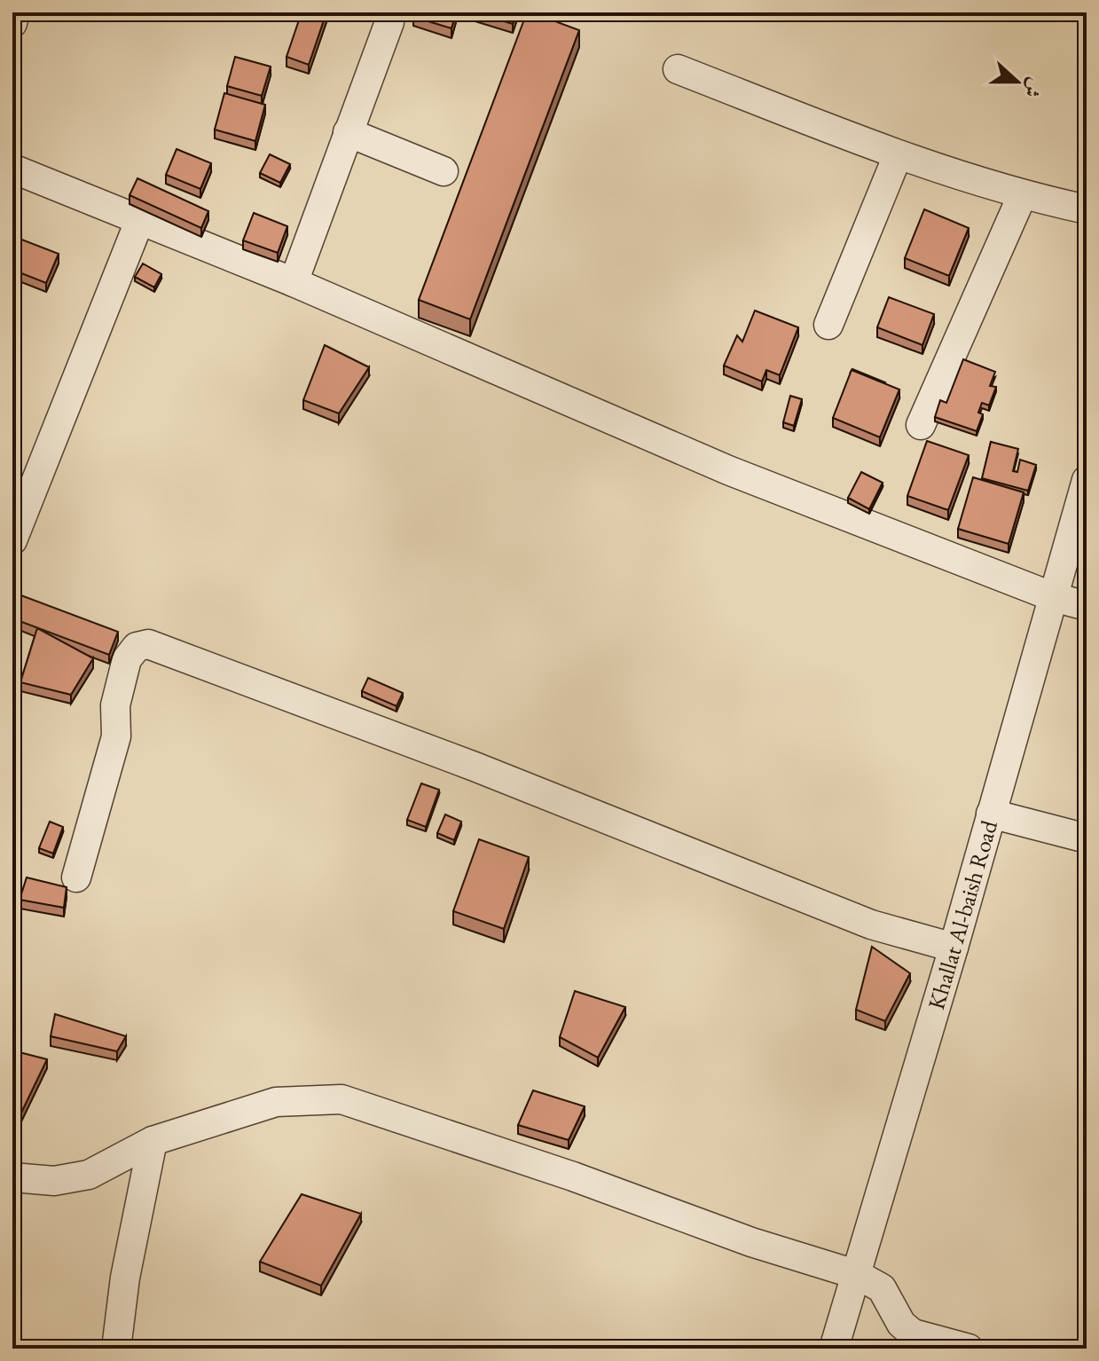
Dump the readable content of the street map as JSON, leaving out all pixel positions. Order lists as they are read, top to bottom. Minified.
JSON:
{"streets":{"street":["Khallat Al-baish Road"]},"north":"right"}
